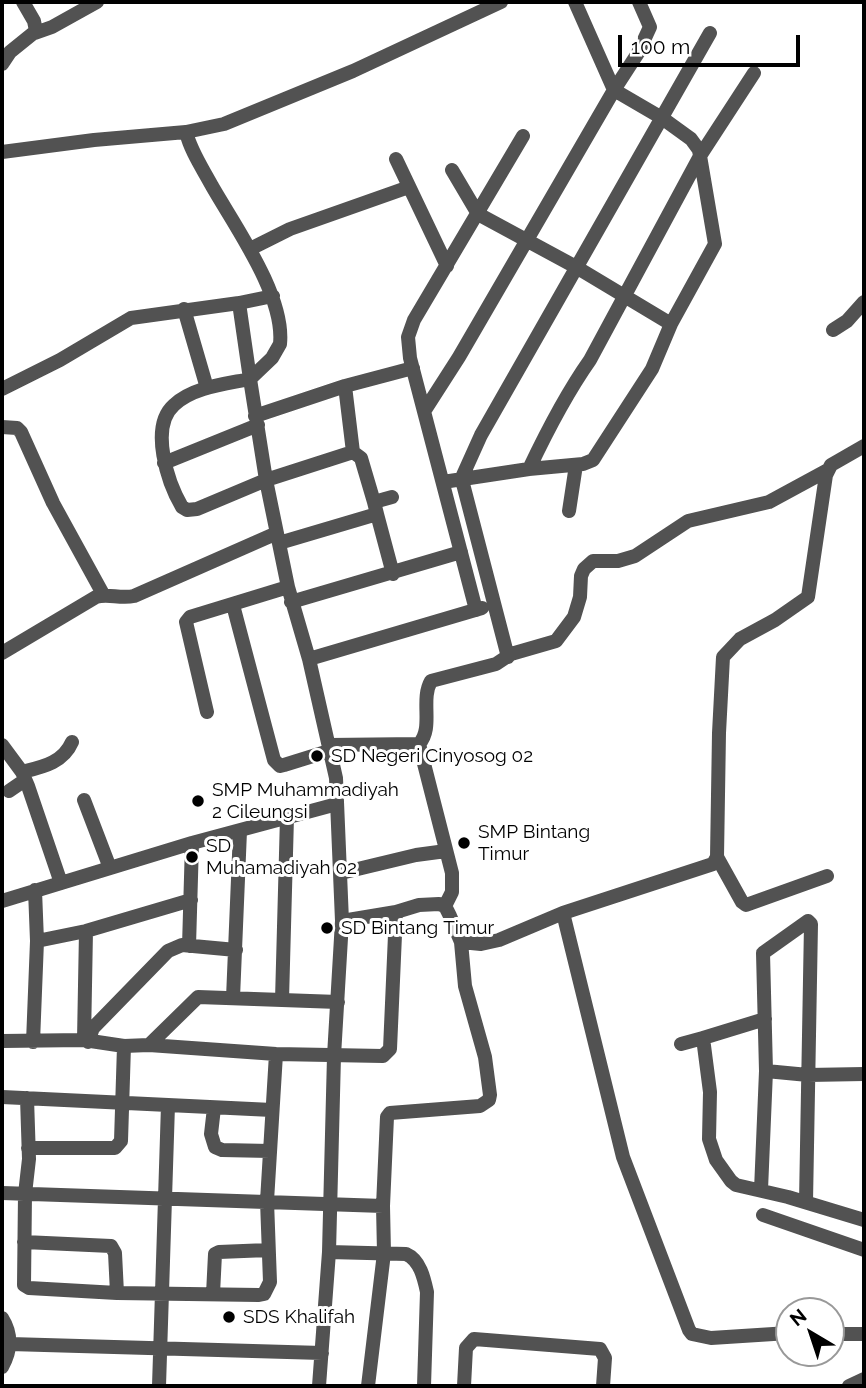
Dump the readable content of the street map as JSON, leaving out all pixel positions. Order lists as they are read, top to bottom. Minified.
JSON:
{"places":["SD Negeri Cinyosog 02","SMP Muhammadiyah 2 Cileungsi","SMP Bintang Timur","SD Muhamadiyah 02","SD Bintang Timur","SDS Khalifah"],"scale_bar":"100 m","north":"top left"}
